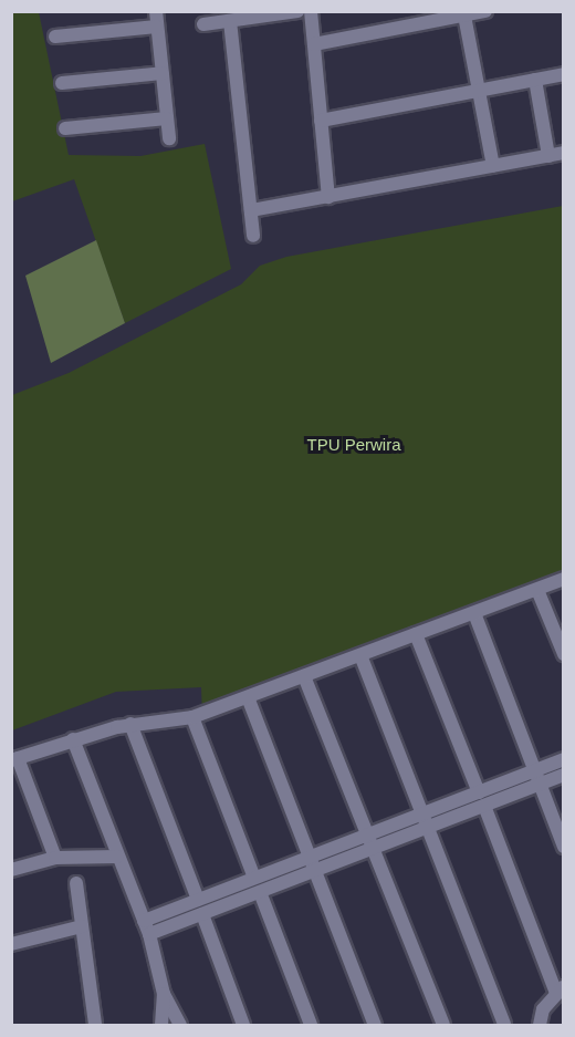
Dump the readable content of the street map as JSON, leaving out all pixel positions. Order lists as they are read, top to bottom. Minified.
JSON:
{"parks":["TPU Perwira"]}
